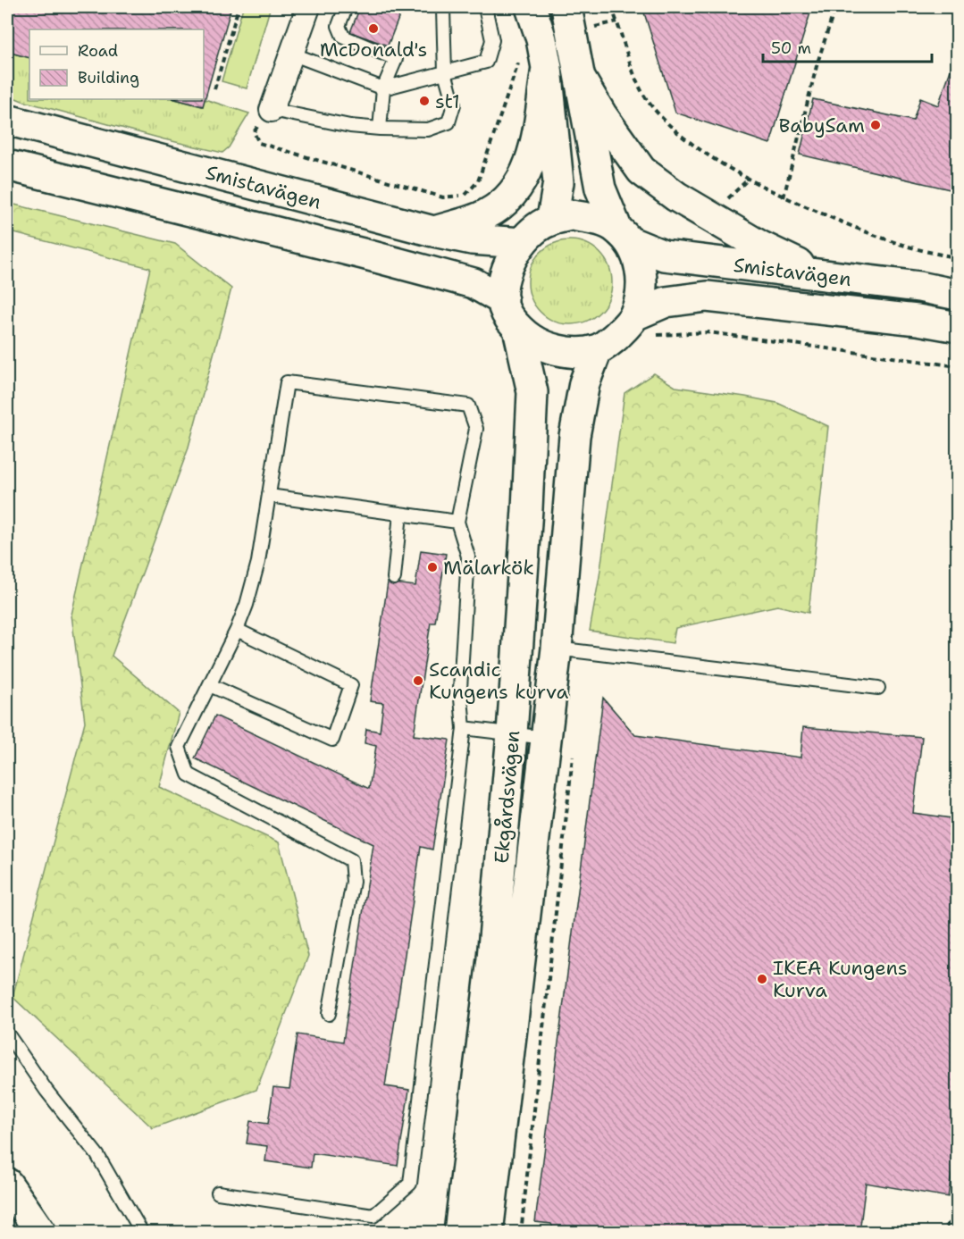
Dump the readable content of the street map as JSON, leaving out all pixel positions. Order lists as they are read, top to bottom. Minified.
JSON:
{"streets":{"main road":["Smistavägen","Ekgårdsvägen"]},"crossings":[["Smistavägen","Ekgårdsvägen"]],"places":["McDonald's","st1","BabySam","Mälarkök","Scandic Kungens kurva","IKEA Kungens Kurva"],"legend":["Road","Building"],"scale_bar":"50 m"}
